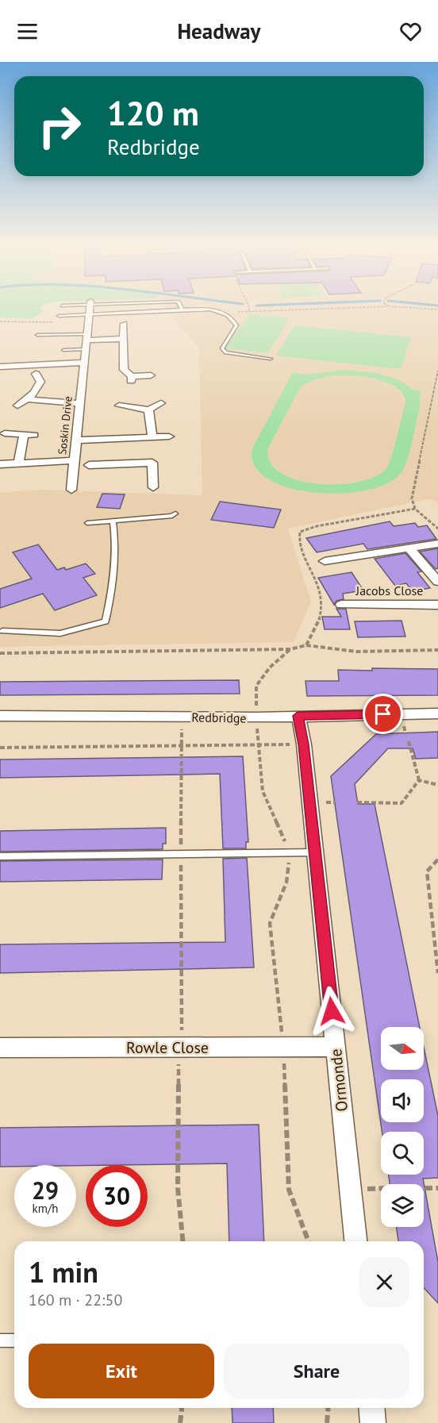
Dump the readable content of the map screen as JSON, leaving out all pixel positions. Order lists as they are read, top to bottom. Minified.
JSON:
{"streets":{"street":["Soskin Drive","Jacobs Close","Redbridge","Rowle Close","Ormonde"]},"crossings":[["Redbridge","Ormonde"],["Rowle Close","Ormonde"]],"north":"right","page":{"header":"Headway","turn":["120 m","Redbridge"],"speed":"29 km/h","limit":"30","heading":["1 min","160 m · 22:50"],"buttons":["Exit","Share"]}}
